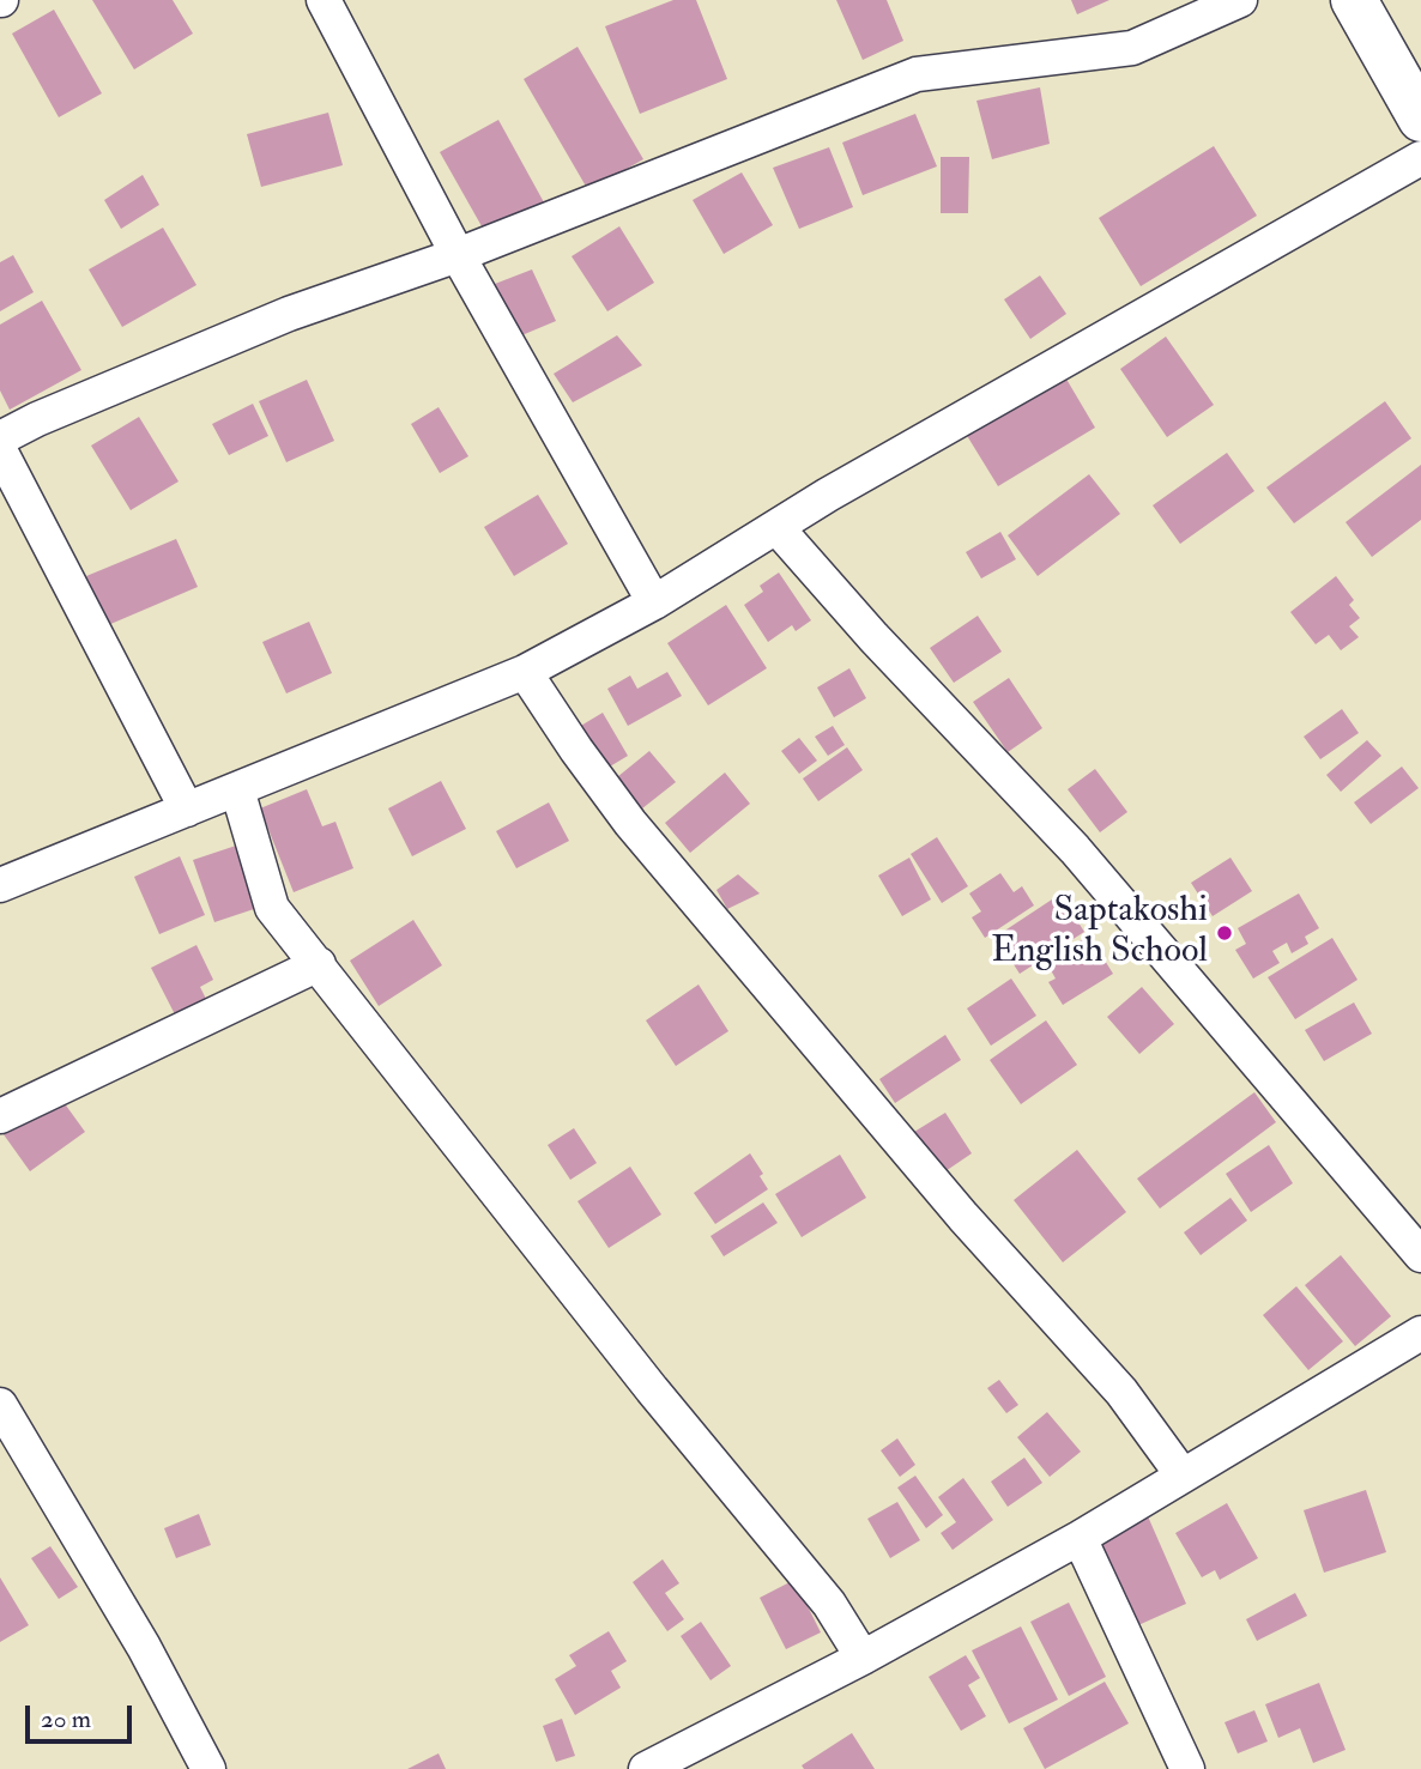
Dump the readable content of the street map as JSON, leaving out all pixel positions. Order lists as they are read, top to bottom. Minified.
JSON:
{"places":["Saptakoshi English School"],"scale_bar":"20 m"}
